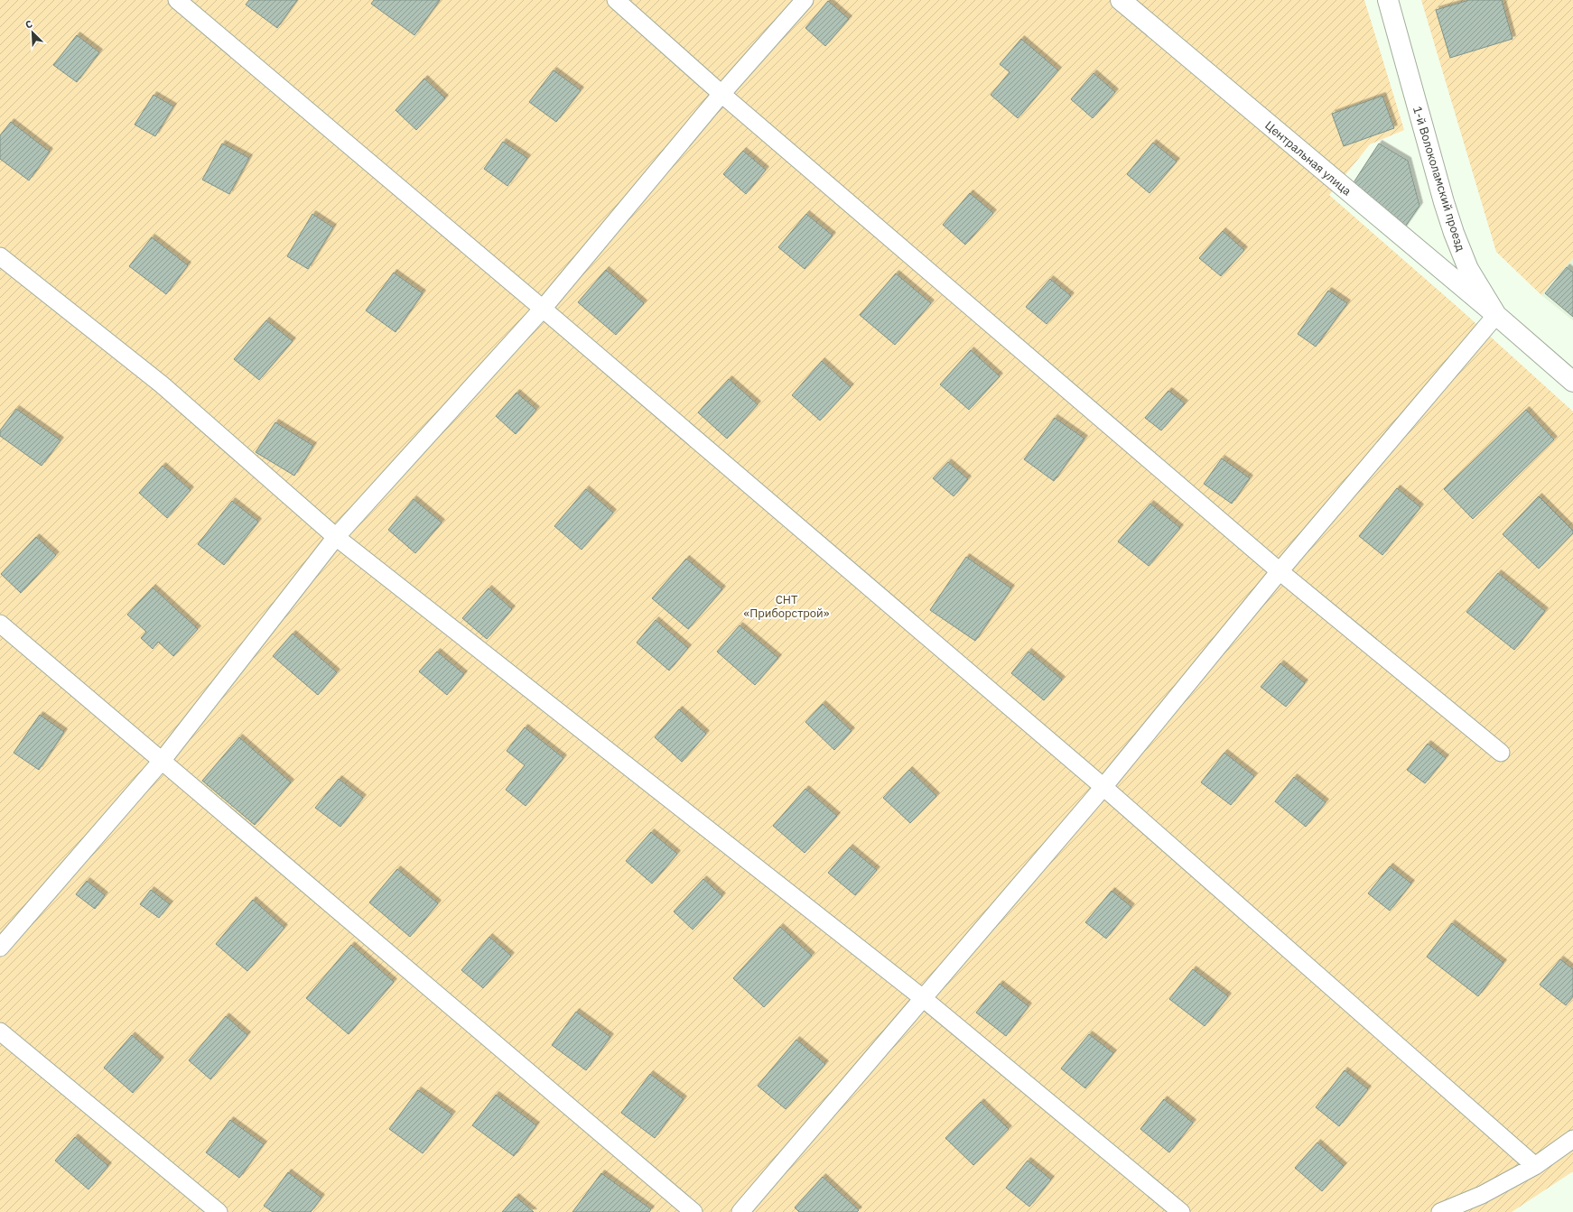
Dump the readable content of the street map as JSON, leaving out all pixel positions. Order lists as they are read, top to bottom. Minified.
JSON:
{"streets":{"street":["Центральная улица","1-й Волоколамский проезд"]},"crossings":[["Центральная улица","1-й Волоколамский проезд"]],"parks":["СНТ «Приборстрой»"],"north":"top left"}
